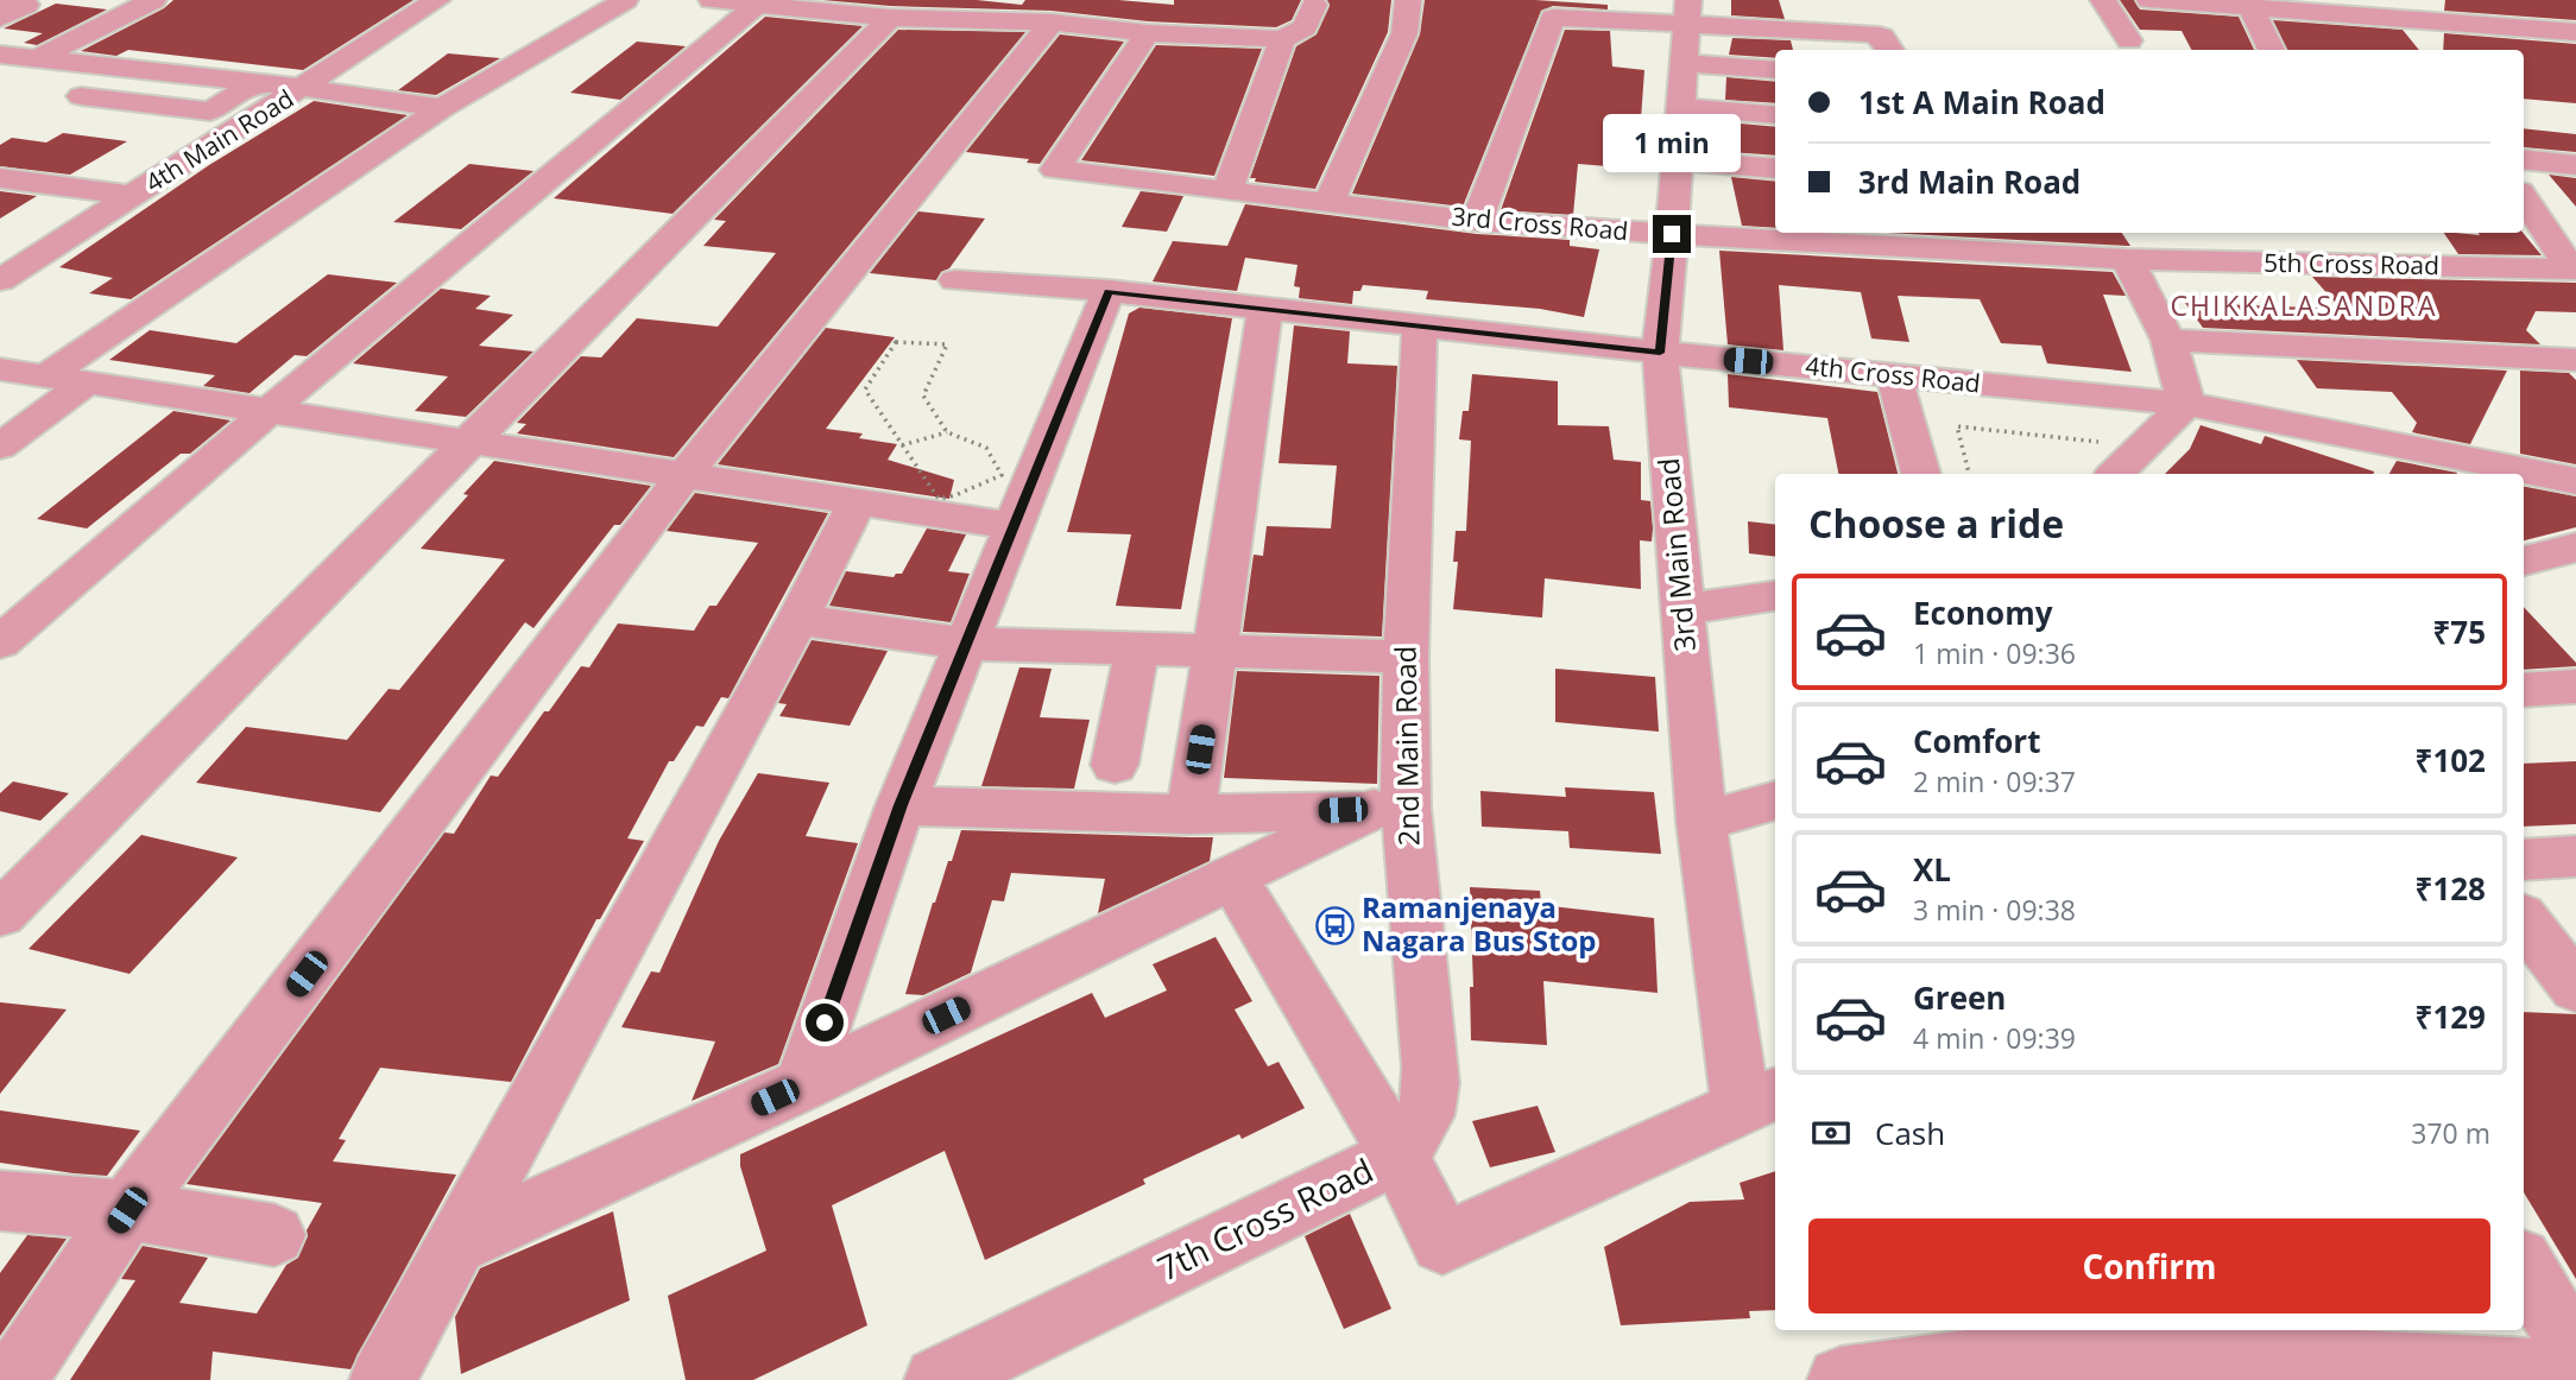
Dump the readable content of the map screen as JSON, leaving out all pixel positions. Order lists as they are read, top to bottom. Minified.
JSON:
{"streets":{"street":["4th Main Road","3rd Cross Road","5th Cross Road","4th Cross Road","3rd Main Road","2nd Main Road","7th Cross Road"]},"crossings":[["3rd Cross Road","5th Cross Road"],["3rd Cross Road","3rd Main Road"],["4th Cross Road","3rd Main Road"],["4th Cross Road","2nd Main Road"],["3rd Main Road","7th Cross Road"],["2nd Main Road","7th Cross Road"]],"districts":["CHIKKALASANDRA"],"places":{"bus stop":["Ramanjenaya Nagara Bus Stop"]},"page":{"banner":["1st A Main Road","3rd Main Road"],"bubble":"1 min","heading":"Choose a ride","list":[{"name":"Economy","note":"1 min · 09:36","value":"₹75"},{"name":"Comfort","note":"2 min · 09:37","value":"₹102"},{"name":"XL","note":"3 min · 09:38","value":"₹128"},{"name":"Green","note":"4 min · 09:39","value":"₹129"}],"pay":["Cash","370 m"],"buttons":"Confirm"}}
